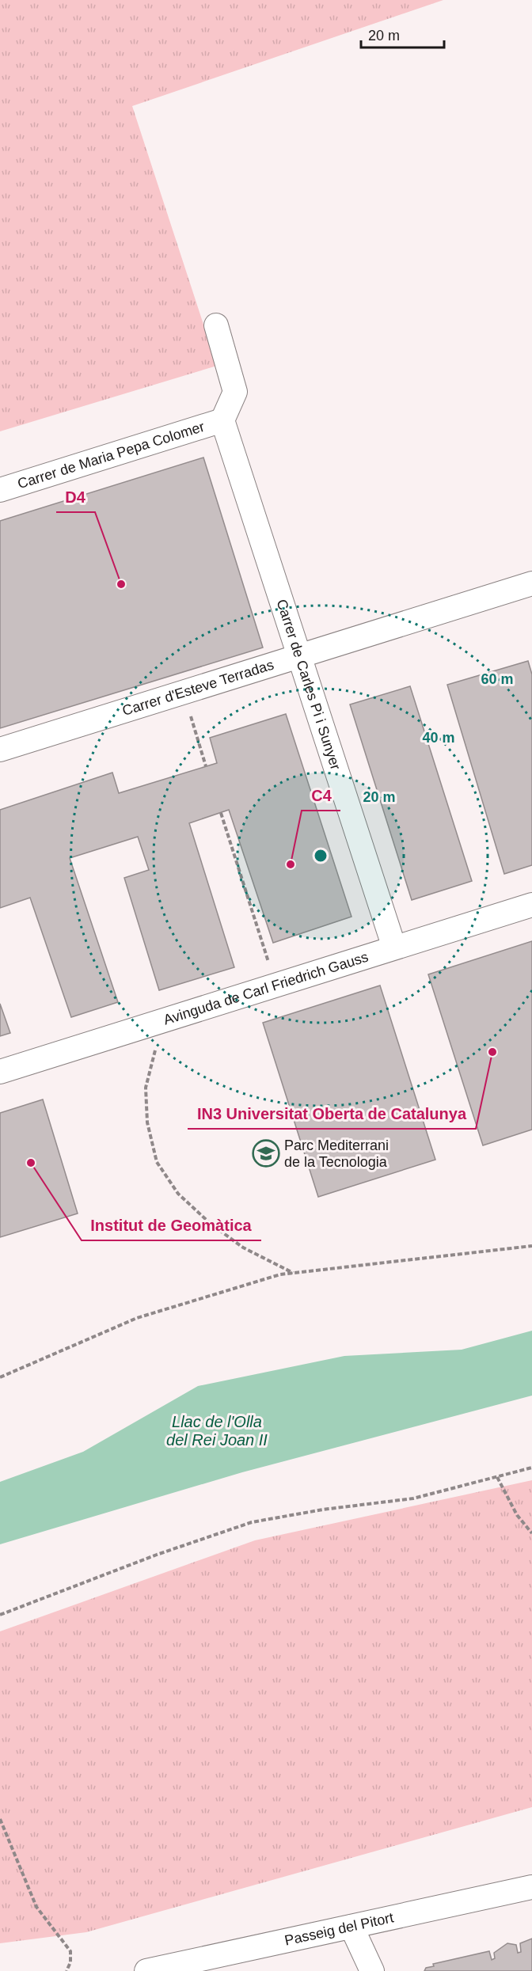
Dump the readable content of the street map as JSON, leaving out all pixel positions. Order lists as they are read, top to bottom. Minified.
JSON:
{"streets":{"street":["Carrer de Maria Pepa Colomer","Carrer de Carles Pi i Sunyer","Carrer d'Esteve Terradas","Avinguda de Carl Friedrich Gauss","Passeig del Pitort"]},"crossings":[["Carrer de Maria Pepa Colomer","Carrer de Carles Pi i Sunyer"],["Carrer de Carles Pi i Sunyer","Carrer d'Esteve Terradas"],["Carrer de Carles Pi i Sunyer","Avinguda de Carl Friedrich Gauss"]],"water":["Llac de l'Olla del Rei Joan II"],"places":{"other":["D4","C4","IN3 Universitat Oberta de Catalunya","Institut de Geomàtica"],"school or university":["Parc Mediterrani de la Tecnologia"]},"scale_bar":"20 m","rings":["60 m","40 m","20 m"]}
